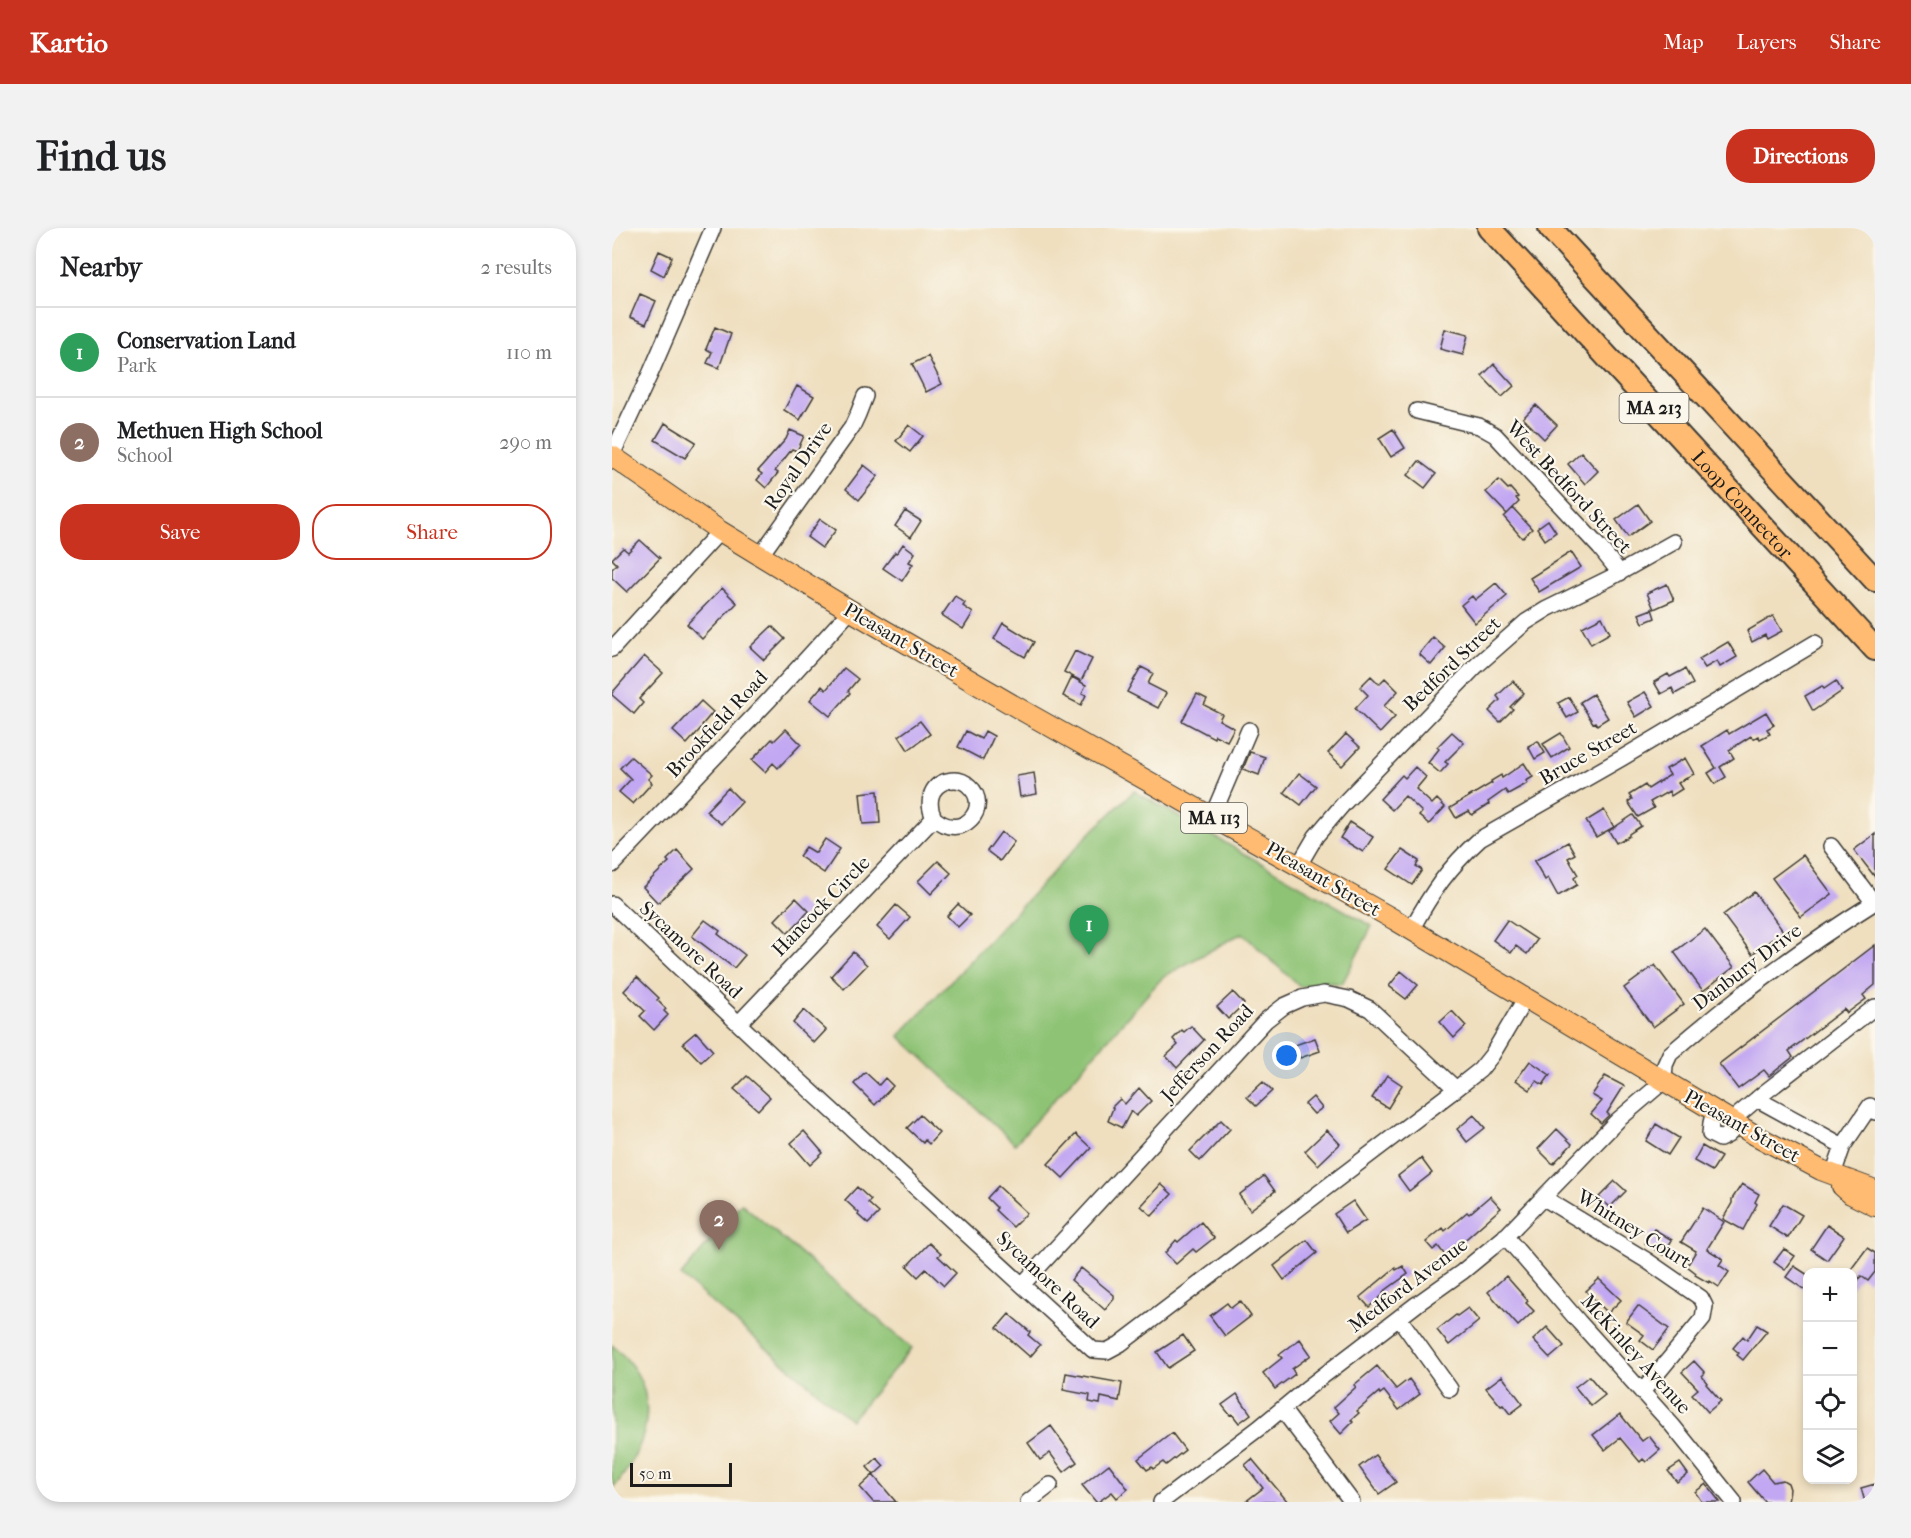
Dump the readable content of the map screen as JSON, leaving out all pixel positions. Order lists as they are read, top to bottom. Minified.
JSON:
{"streets":{"highway":["MA 213","Loop Connector"],"main road":["Pleasant Street","MA 113"],"street":["Royal Drive","West Bedford Street","Bedford Street","Brookfield Road","Bruce Street","Hancock Circle","Sycamore Road","Danbury Drive","Jefferson Road","Whitney Court","Medford Avenue","McKinley Avenue"]},"crossings":[["Royal Drive","Pleasant Street"],["West Bedford Street","Bedford Street"],["Pleasant Street","Bedford Street"],["Pleasant Street","Brookfield Road"],["Pleasant Street","Bruce Street"],["Pleasant Street","Sycamore Road"],["Pleasant Street","Danbury Drive"],["Pleasant Street","Medford Avenue"],["Hancock Circle","Sycamore Road"],["Sycamore Road","Jefferson Road"],["Danbury Drive","Medford Avenue"],["Whitney Court","Medford Avenue"],["Whitney Court","McKinley Avenue"],["Medford Avenue","McKinley Avenue"]],"scale_bar":"50 m","page":{"header":"Kartio","nav":["Map","Layers","Share"],"buttons":["Directions",["Save","Share"]],"title":"Find us","heading":["Nearby","2 results"],"list":[{"mark":"1","name":"Conservation Land","note":"Park","value":"110 m"},{"mark":"2","name":"Methuen High School","note":"School","value":"290 m"}],"pins":["1","2"],"map_buttons":["+","−"],"scale":"50 m"}}
